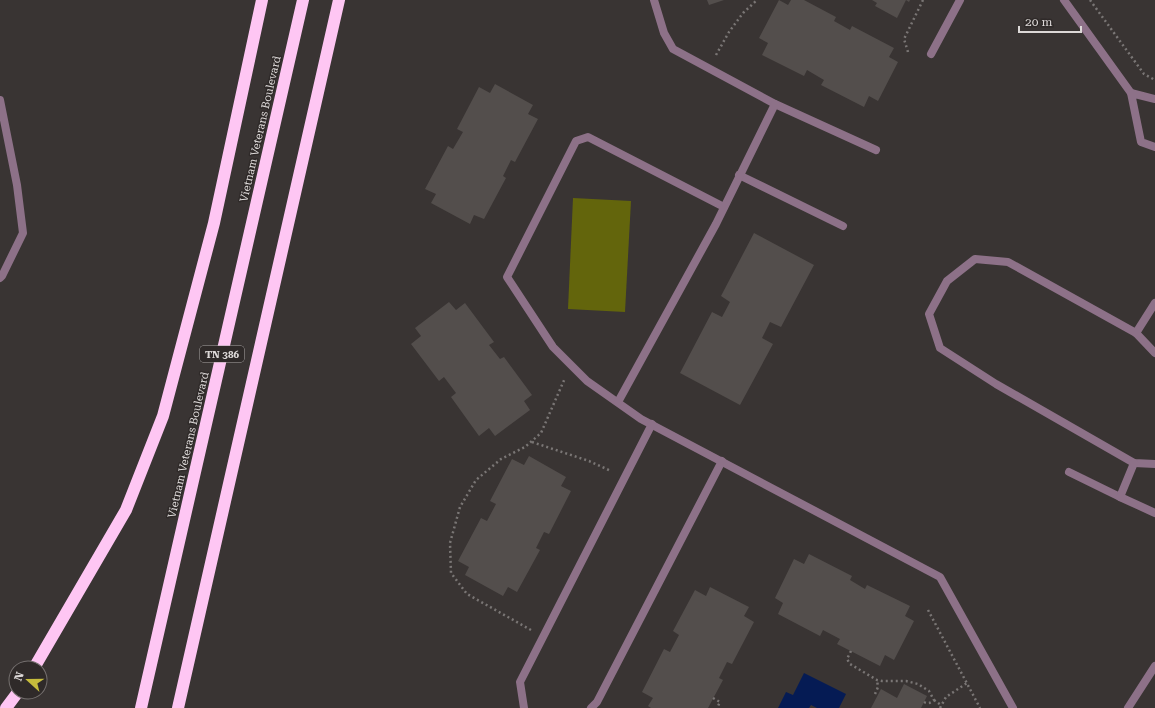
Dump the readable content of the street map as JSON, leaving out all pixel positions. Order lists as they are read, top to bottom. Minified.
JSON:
{"streets":{"highway":["Vietnam Veterans Boulevard","TN 386"]},"scale_bar":"20 m","north":"left"}
